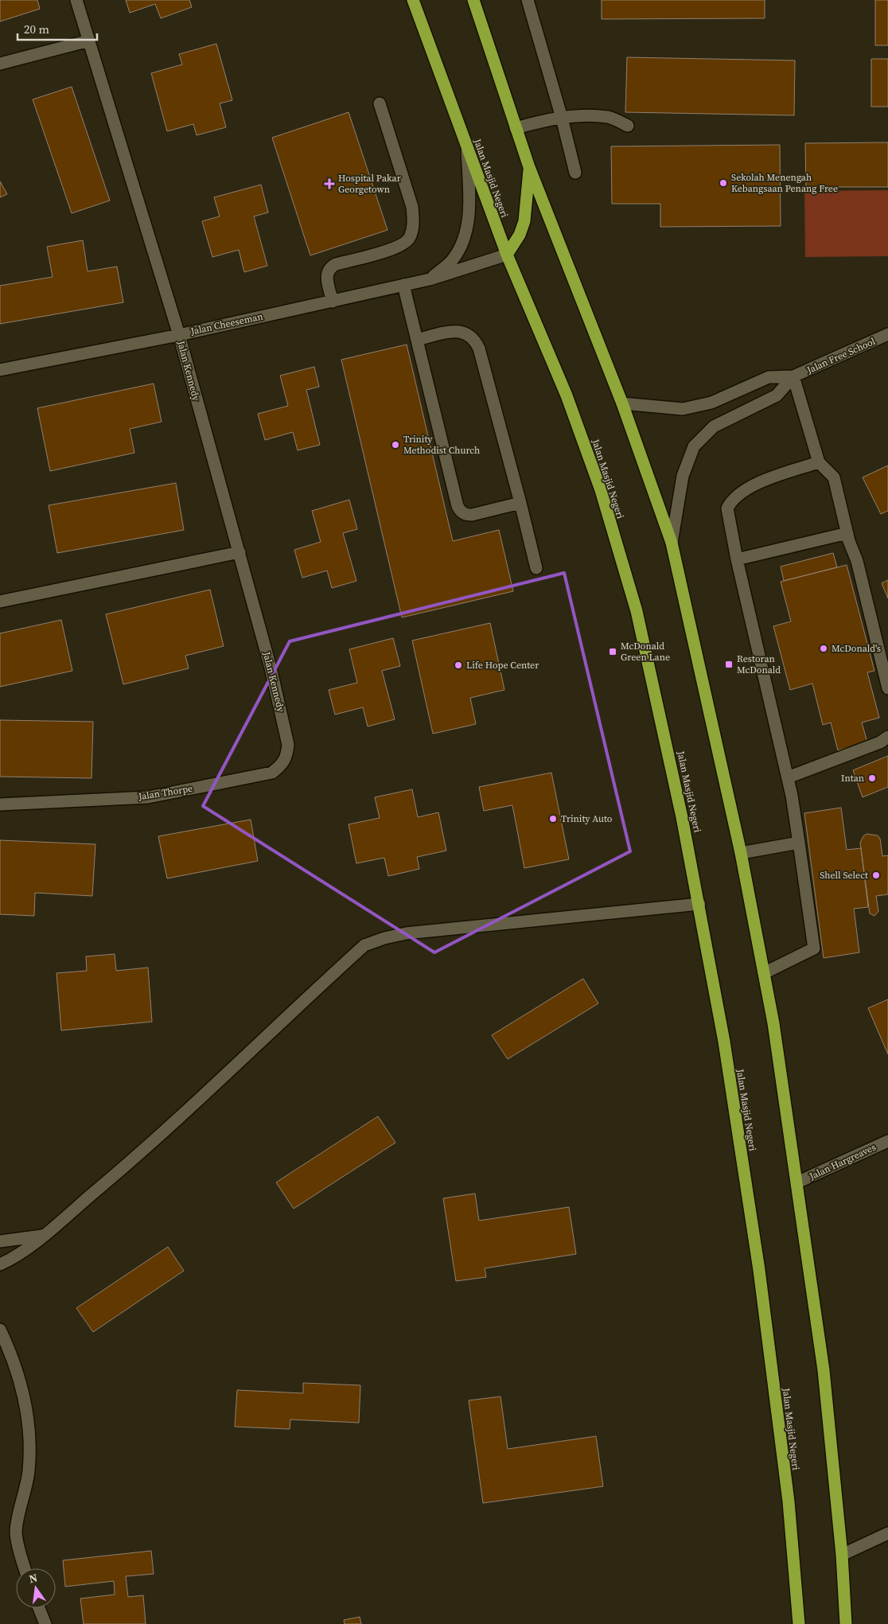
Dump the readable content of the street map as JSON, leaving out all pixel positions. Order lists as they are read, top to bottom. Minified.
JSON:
{"streets":{"highway":["Jalan Masjid Negeri"],"street":["Jalan Cheeseman","Jalan Free School","Jalan Kennedy","Jalan Thorpe","Jalan Hargreaves"]},"crossings":[["Jalan Masjid Negeri","Jalan Cheeseman"],["Jalan Cheeseman","Jalan Kennedy"],["Jalan Kennedy","Jalan Thorpe"]],"places":{"other":["Sekolah Menengah Kebangsaan Penang Free","Trinity Methodist Church","McDonald's","Life Hope Center","Intan","Trinity Auto","Shell Select"],"health":["Hospital Pakar Georgetown"],"transit":["McDonald Green Lane","Restoran McDonald"]},"scale_bar":"20 m","north":"top"}
